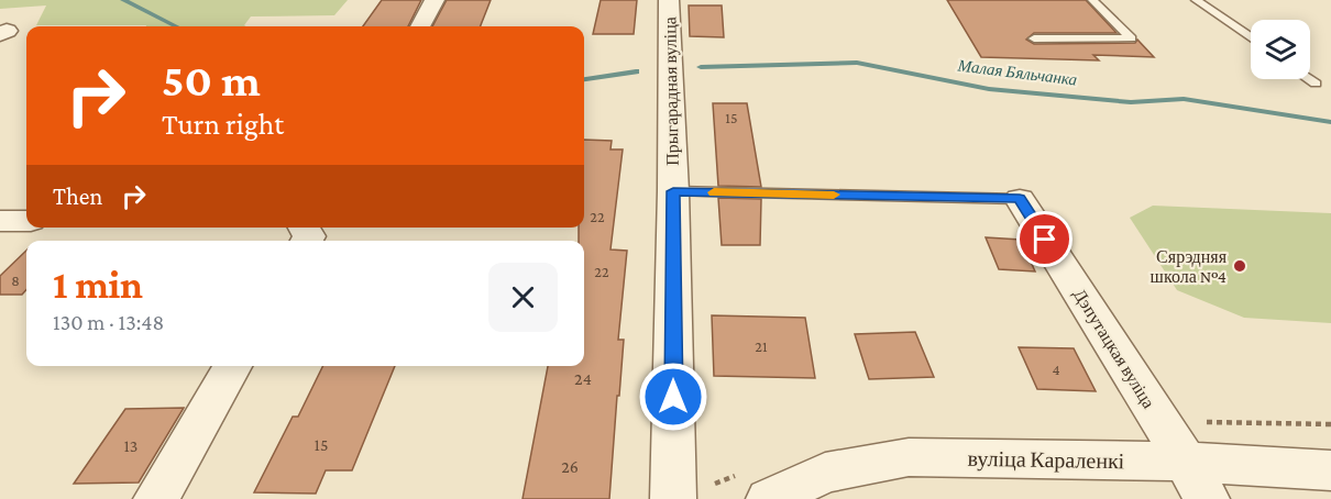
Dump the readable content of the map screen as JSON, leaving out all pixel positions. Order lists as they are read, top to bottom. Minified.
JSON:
{"streets":{"street":["Прыгарадная вуліца","Дэпутацкая вуліца","вуліца Караленкі"]},"crossings":[["Дэпутацкая вуліца","вуліца Караленкі"]],"water":["Малая Бяльчанка"],"places":["Сярэдняя школа №4"],"house_numbers":["15","22","22","8","21","4","24","15","13","26"],"page":{"turn":["50 m","Turn right"],"then":"Then","heading":["1 min","130 m · 13:48"]}}
